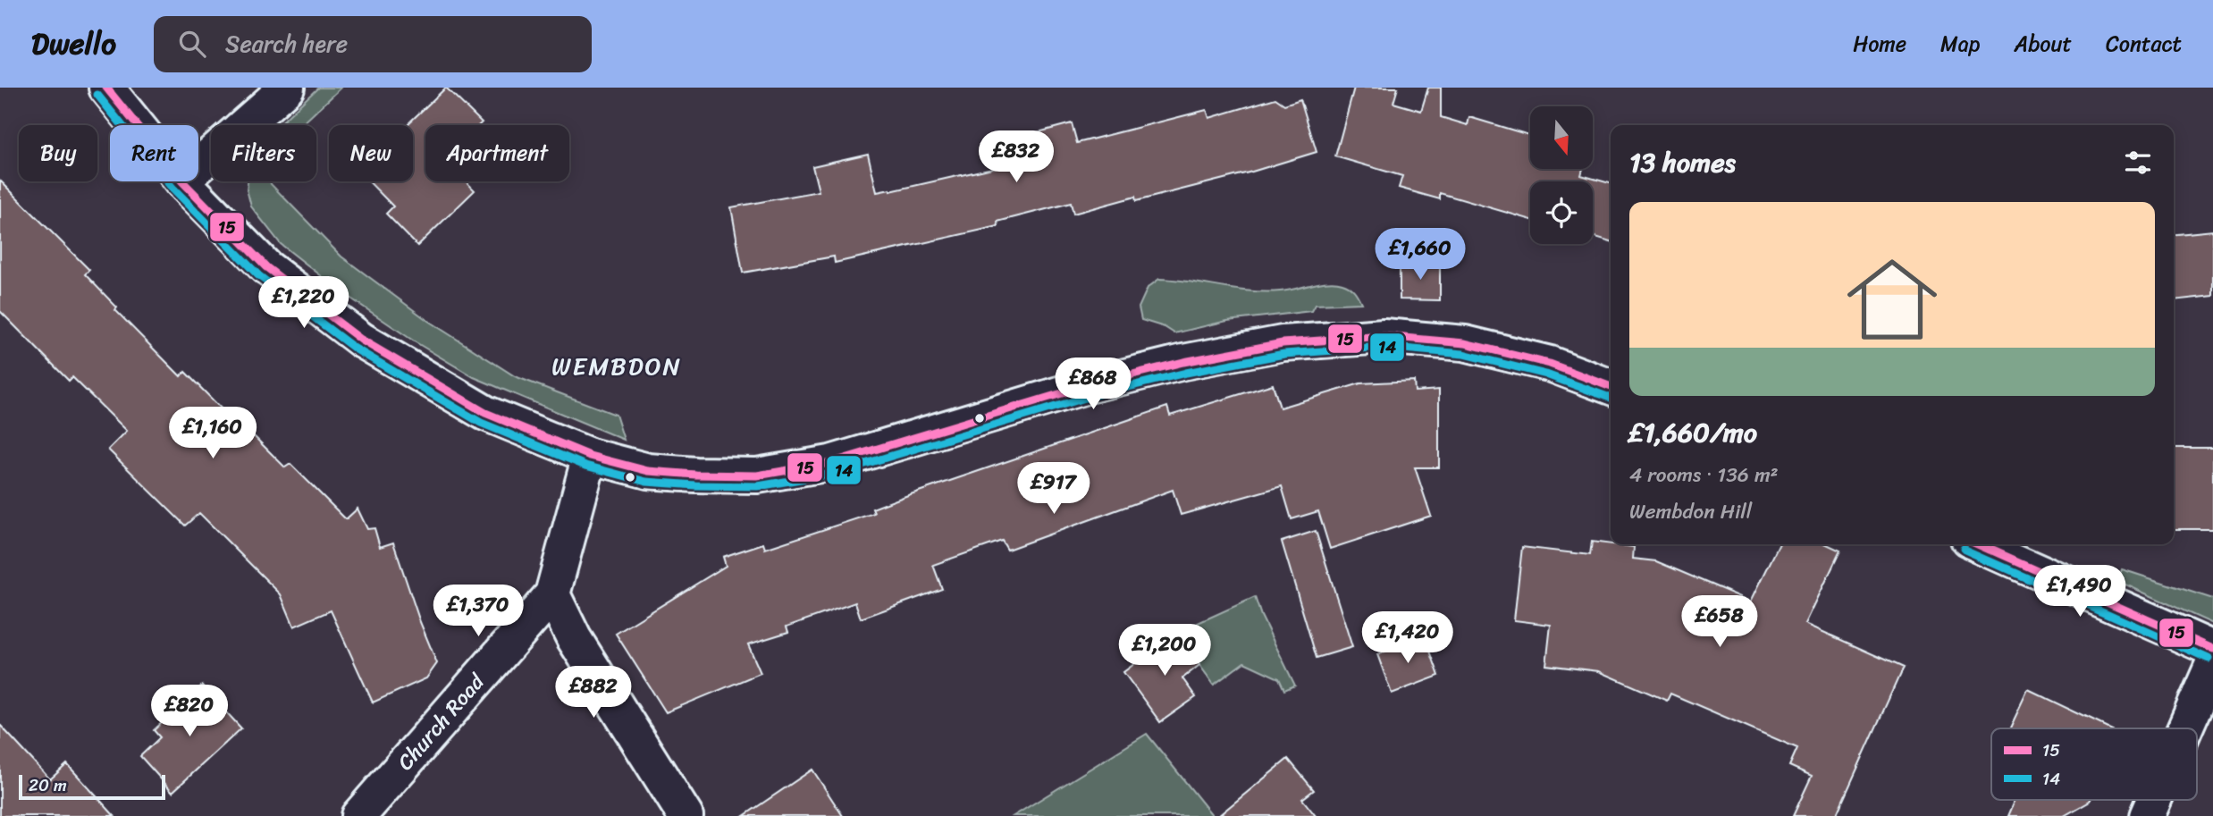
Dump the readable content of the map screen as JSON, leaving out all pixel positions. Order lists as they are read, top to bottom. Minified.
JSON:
{"streets":{"main road":["Church Road"]},"districts":["WEMBDON"],"lines":["transit line 15","transit line 14"],"legend":["15","14"],"scale_bar":"20 m","north":"bottom","page":{"header":"Dwello","search":"Search here","nav":["Home","Map","About","Contact"],"chip":["Buy","Rent","Filters","New","Apartment"],"heading":"13 homes","price":["£832","£1,660","£1,220","£868","£1,160","£917","£1,490","£1,370","£658","£1,420","£1,200","£882","£820"],"list":[{"name":"£1,660/mo","note":"4 rooms · 136 m² · Wembdon Hill"}],"scale":"20 m"}}
